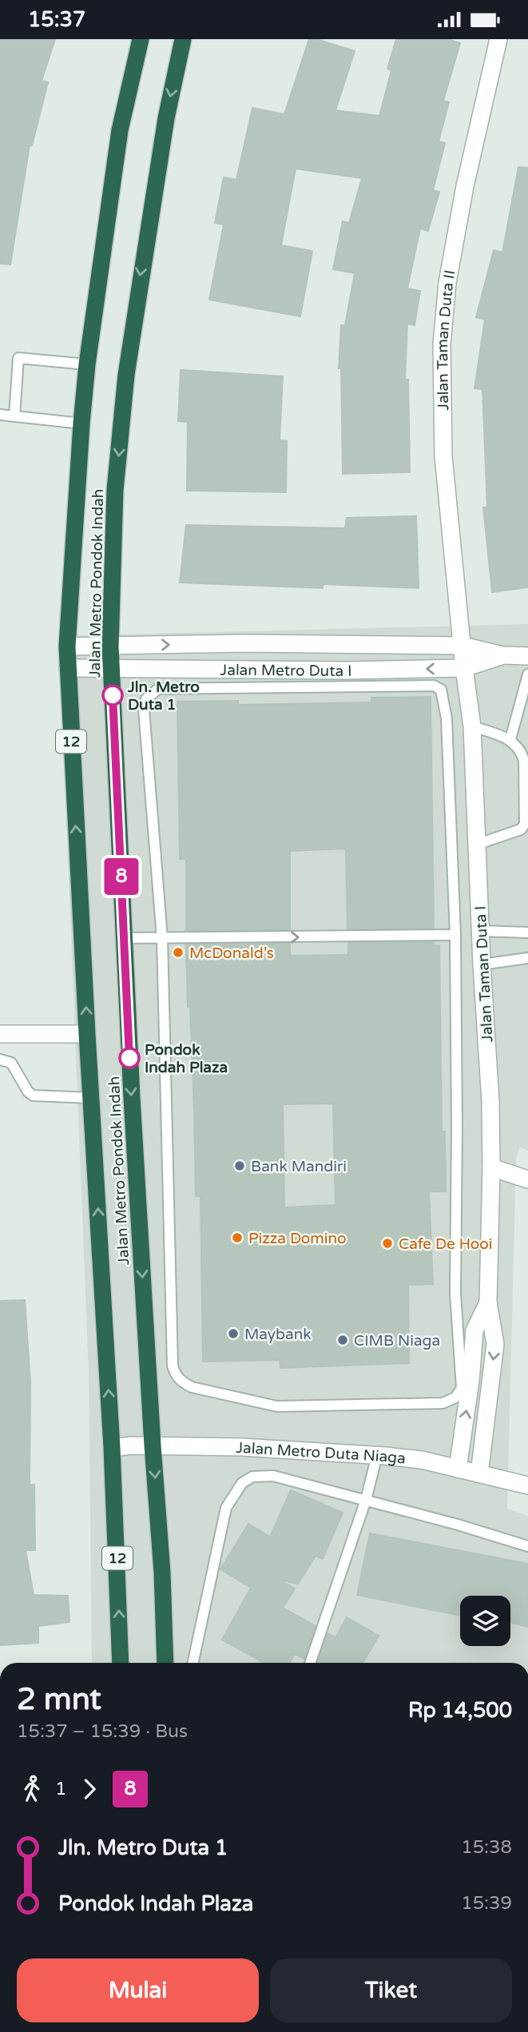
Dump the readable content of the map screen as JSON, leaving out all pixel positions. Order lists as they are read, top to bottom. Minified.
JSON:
{"streets":{"highway":["Jalan Metro Pondok Indah","12"],"street":["Jalan Taman Duta II","Jalan Metro Duta I","Jalan Taman Duta I","Jalan Metro Duta Niaga"]},"crossings":[["Jalan Taman Duta II","Jalan Metro Duta I"],["Jalan Taman Duta II","Jalan Taman Duta I"],["Jalan Metro Pondok Indah","Jalan Metro Duta I"],["Jalan Metro Pondok Indah","Jalan Metro Duta Niaga"],["Jalan Metro Duta I","Jalan Taman Duta I"],["Jalan Taman Duta I","Jalan Metro Duta Niaga"]],"places":["Jln. Metro Duta 1","McDonald’s","Pondok Indah Plaza","Bank Mandiri","Pizza Domino","Cafe De Hooi","Maybank","CIMB Niaga"],"lines":["bus line 8"],"page":{"status":"15:37","on_map":"8","heading":["2 mnt","15:37 – 15:39 · Bus","Rp 14,500"],"legs":["1","8"],"list":[{"name":"Jln. Metro Duta 1","value":"15:38"},{"name":"Pondok Indah Plaza","value":"15:39"}],"buttons":["Mulai","Tiket"]}}
